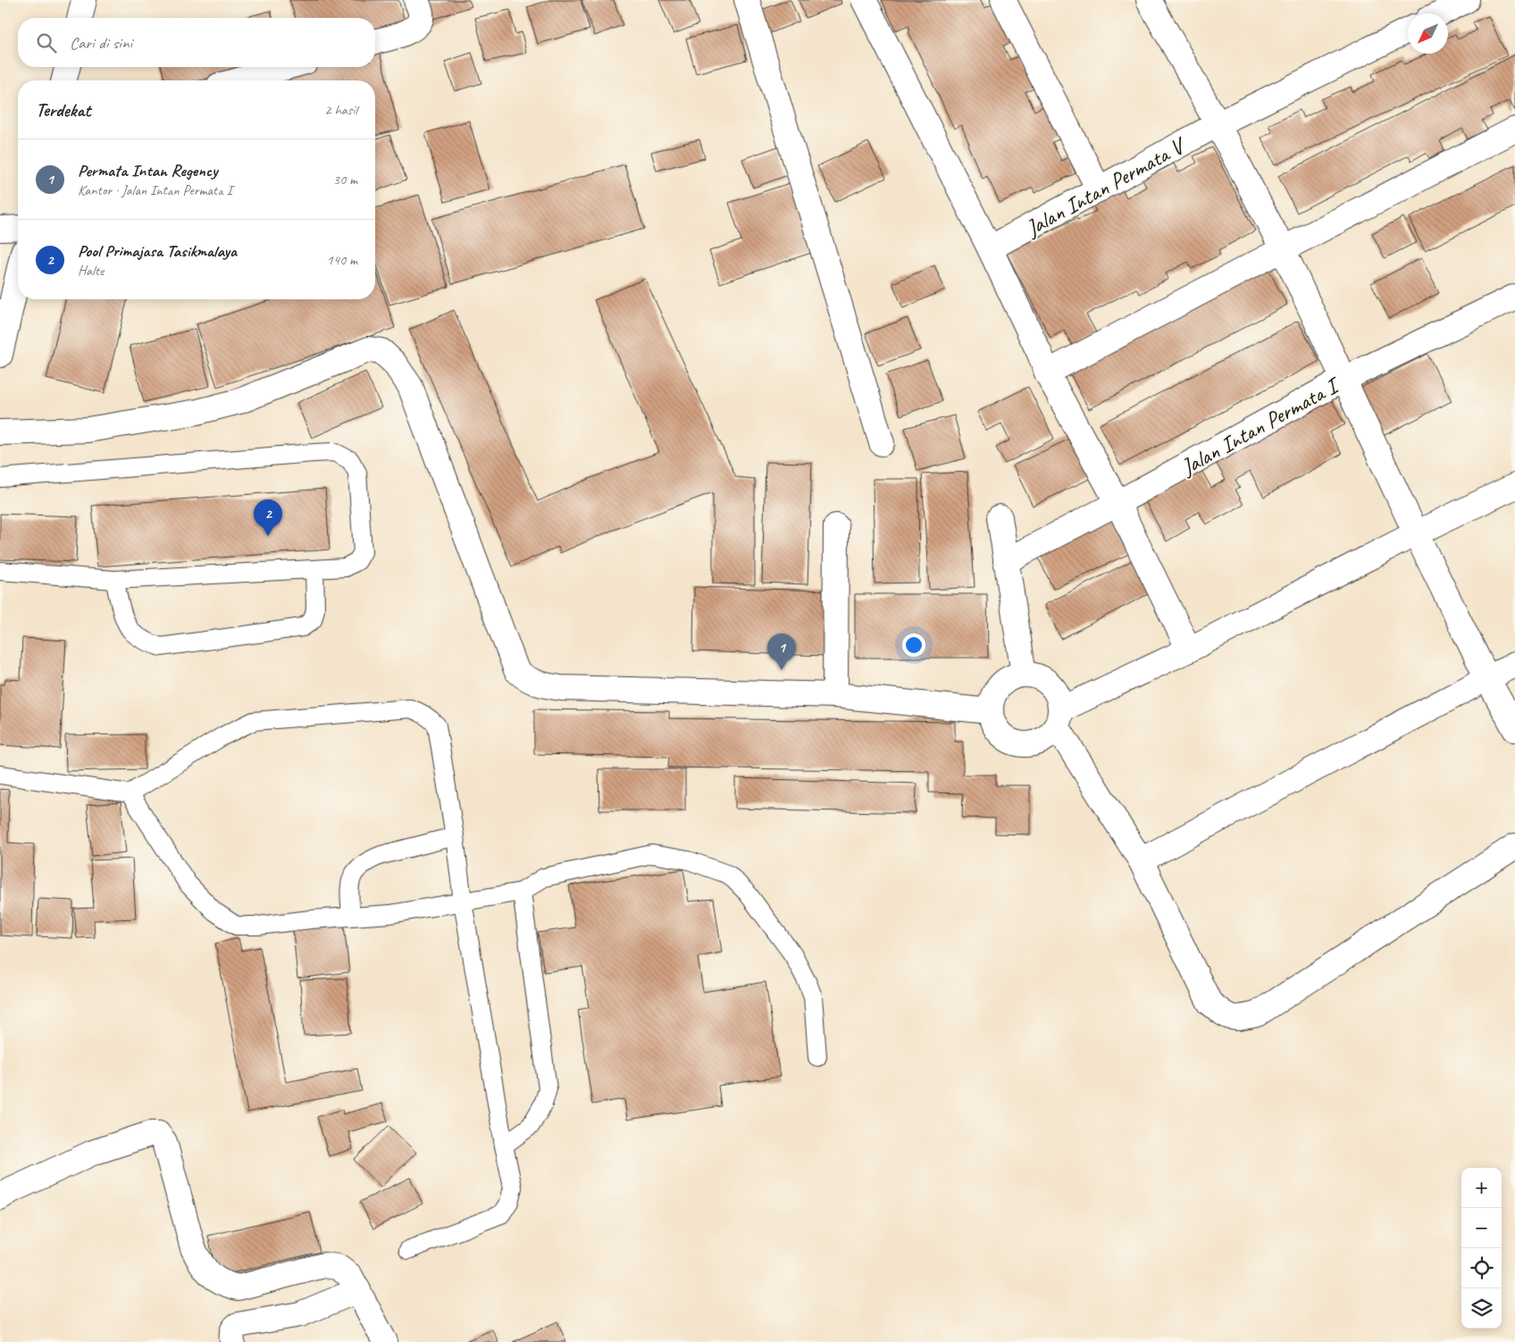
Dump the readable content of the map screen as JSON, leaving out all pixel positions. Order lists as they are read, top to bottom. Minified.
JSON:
{"streets":{"main road":["Jalan Intan Permata V","Jalan Intan Permata I"]},"north":"bottom left","page":{"search":"Cari di sini","heading":["Terdekat","2 hasil"],"list":[{"mark":"1","name":"Permata Intan Regency","note":"Kantor · Jalan Intan Permata I","value":"30 m"},{"mark":"2","name":"Pool Primajasa Tasikmalaya","note":"Halte","value":"140 m"}],"pins":["2","1"],"map_buttons":["+","−"]}}
